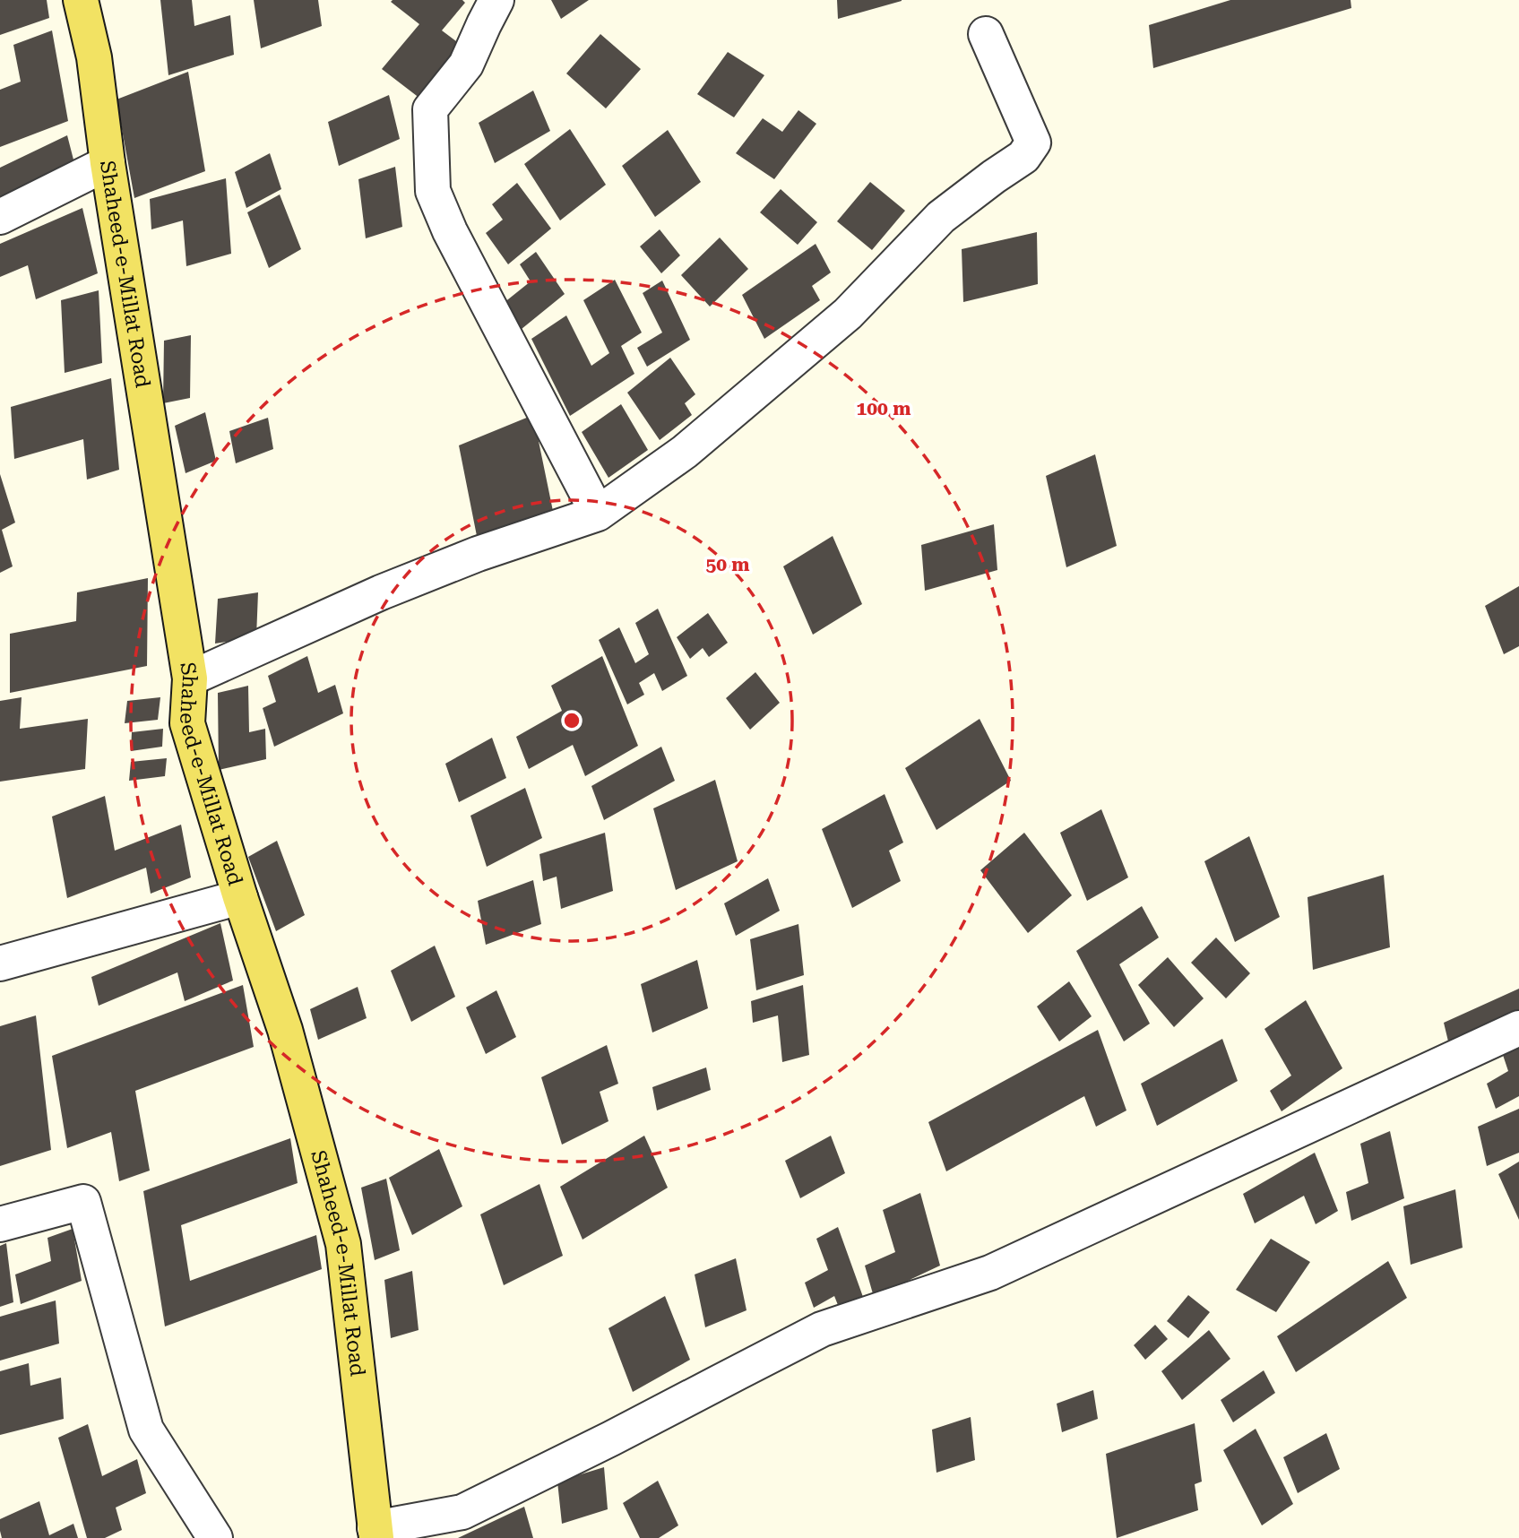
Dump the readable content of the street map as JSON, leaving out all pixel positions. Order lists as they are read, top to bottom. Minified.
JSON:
{"streets":{"main road":["Shaheed-e-Millat Road"]},"rings":["100 m","50 m"]}
